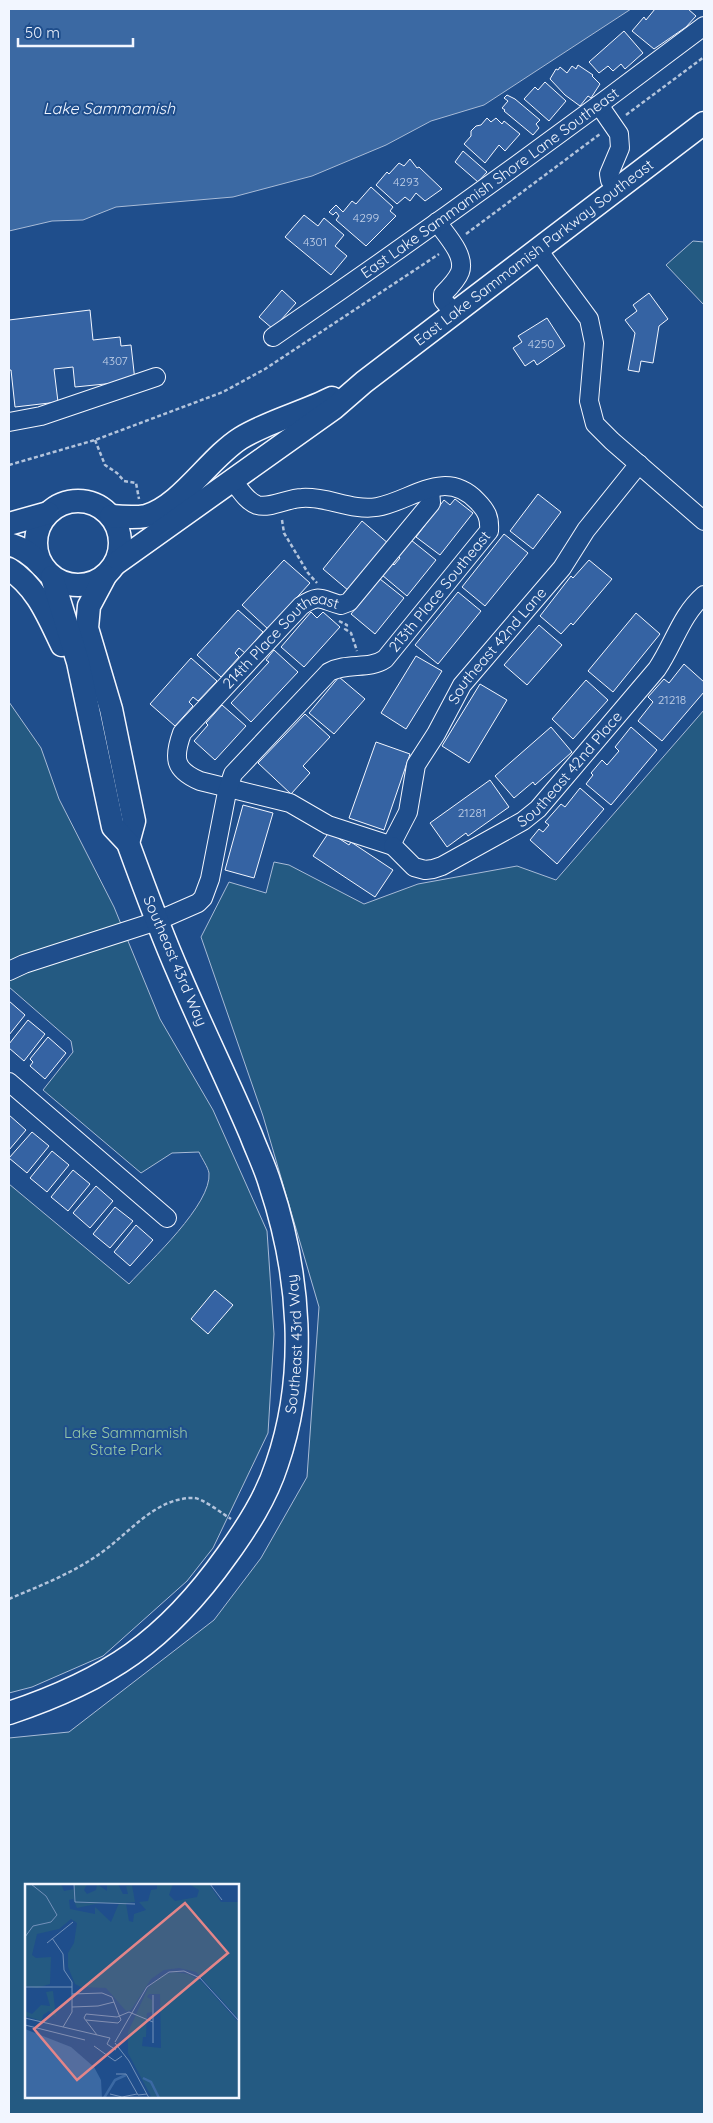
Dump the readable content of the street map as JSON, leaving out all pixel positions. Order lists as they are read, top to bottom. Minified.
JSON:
{"streets":{"main road":["East Lake Sammamish Parkway Southeast","Southeast 43rd Way"],"street":["East Lake Sammamish Shore Lane Southeast","213th Place Southeast","214th Place Southeast","Southeast 42nd Lane","Southeast 42nd Place"]},"crossings":[["East Lake Sammamish Parkway Southeast","213th Place Southeast"],["East Lake Sammamish Parkway Southeast","Southeast 43rd Way"],["213th Place Southeast","214th Place Southeast"],["213th Place Southeast","Southeast 43rd Way"],["214th Place Southeast","Southeast 42nd Lane"],["214th Place Southeast","Southeast 42nd Place"],["Southeast 42nd Lane","Southeast 42nd Place"]],"water":["Lake Sammamish"],"parks":["Lake Sammamish State Park"],"house_numbers":["4293","4299","4301","4250","4307","21218","21281"],"scale_bar":"50 m"}
